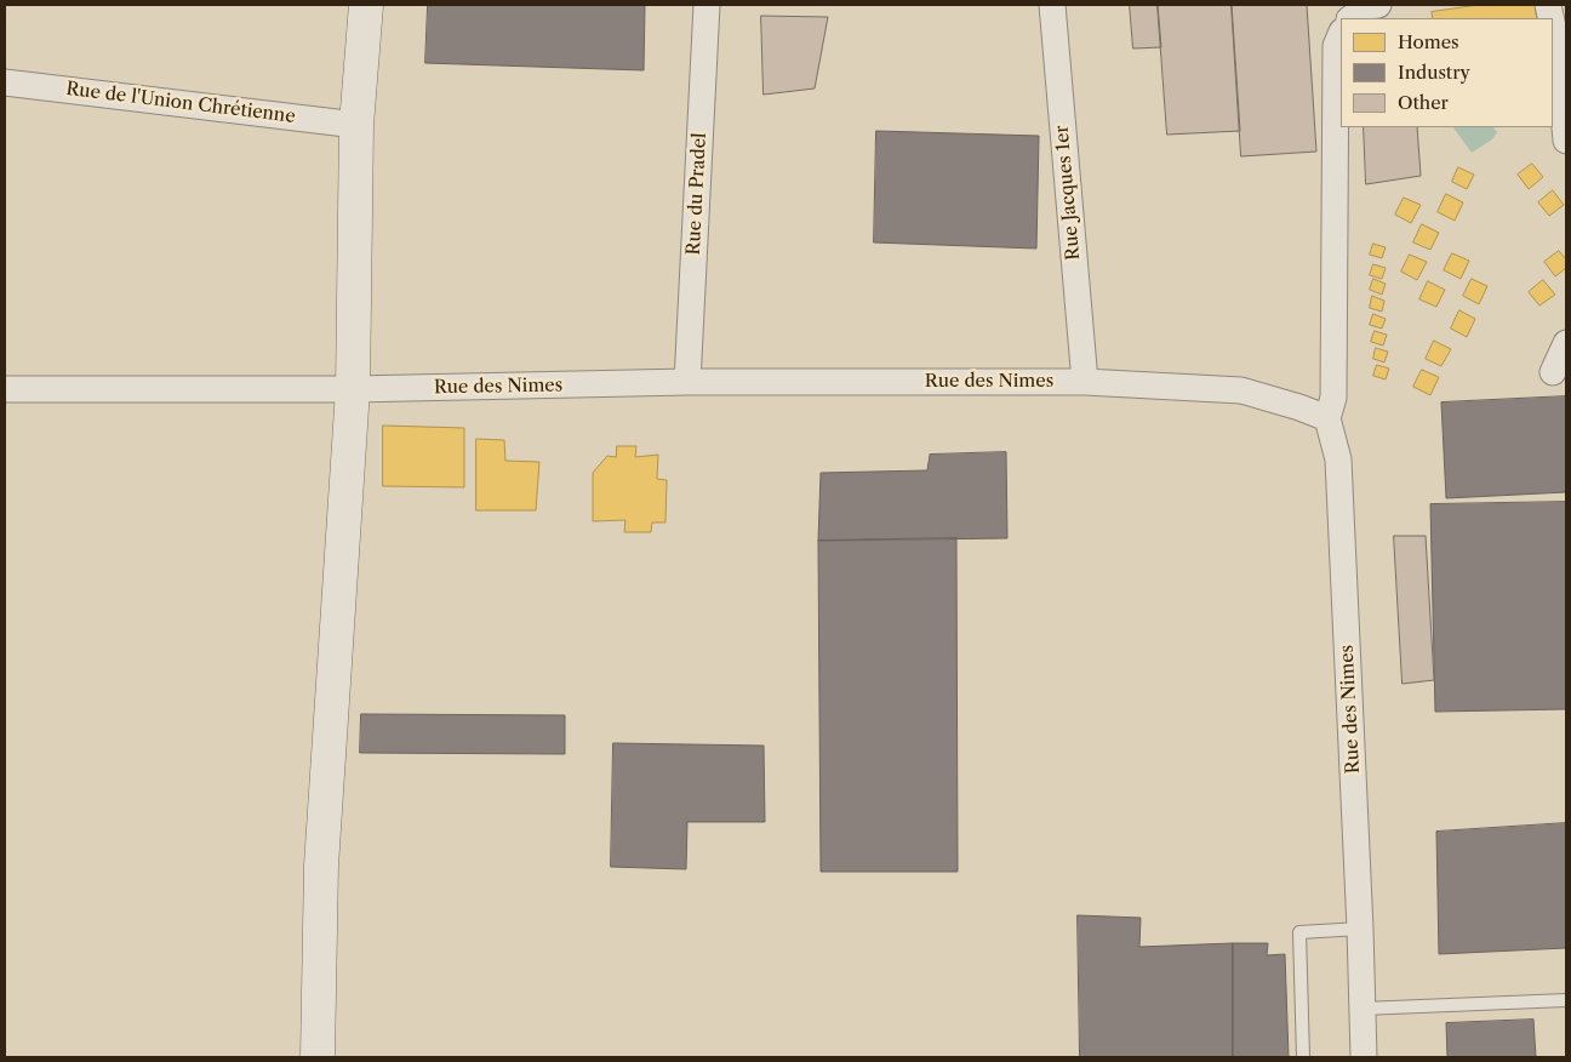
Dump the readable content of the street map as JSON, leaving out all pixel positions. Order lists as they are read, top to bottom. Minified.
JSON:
{"streets":{"street":["Rue de l'Union Chrétienne","Rue Jacques 1er","Rue du Pradel","Rue des Nimes"]},"crossings":[["Rue Jacques 1er","Rue des Nimes"],["Rue du Pradel","Rue des Nimes"]],"legend":["Homes","Industry","Other"]}
